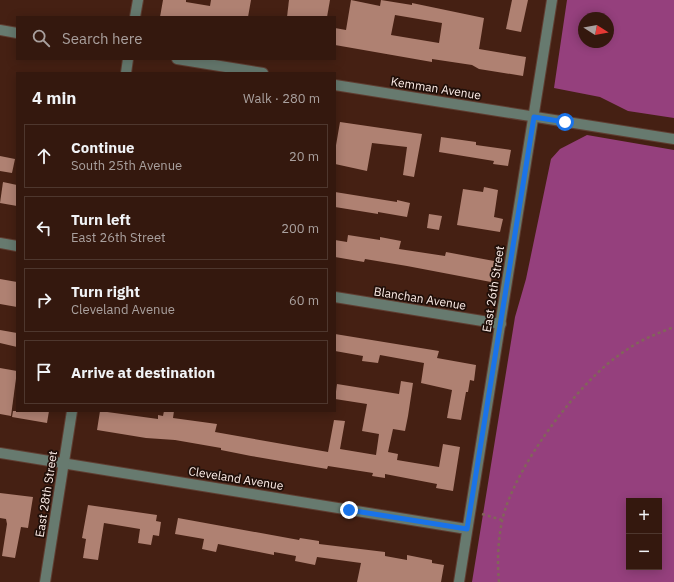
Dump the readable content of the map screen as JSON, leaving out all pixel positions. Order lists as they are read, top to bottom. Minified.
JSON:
{"streets":{"street":["Kemman Avenue","East 26th Street","Blanchan Avenue","Cleveland Avenue","East 28th Street"]},"crossings":[["Kemman Avenue","East 26th Street"],["East 26th Street","Blanchan Avenue"],["East 26th Street","Cleveland Avenue"],["Cleveland Avenue","East 28th Street"]],"north":"right","page":{"search":"Search here","heading":["4 min","Walk · 280 m"],"list":[["Continue","South 25th Avenue","20 m"],["Turn left","East 26th Street","200 m"],["Turn right","Cleveland Avenue","60 m"],"Arrive at destination"],"map_buttons":["+","−"]}}
